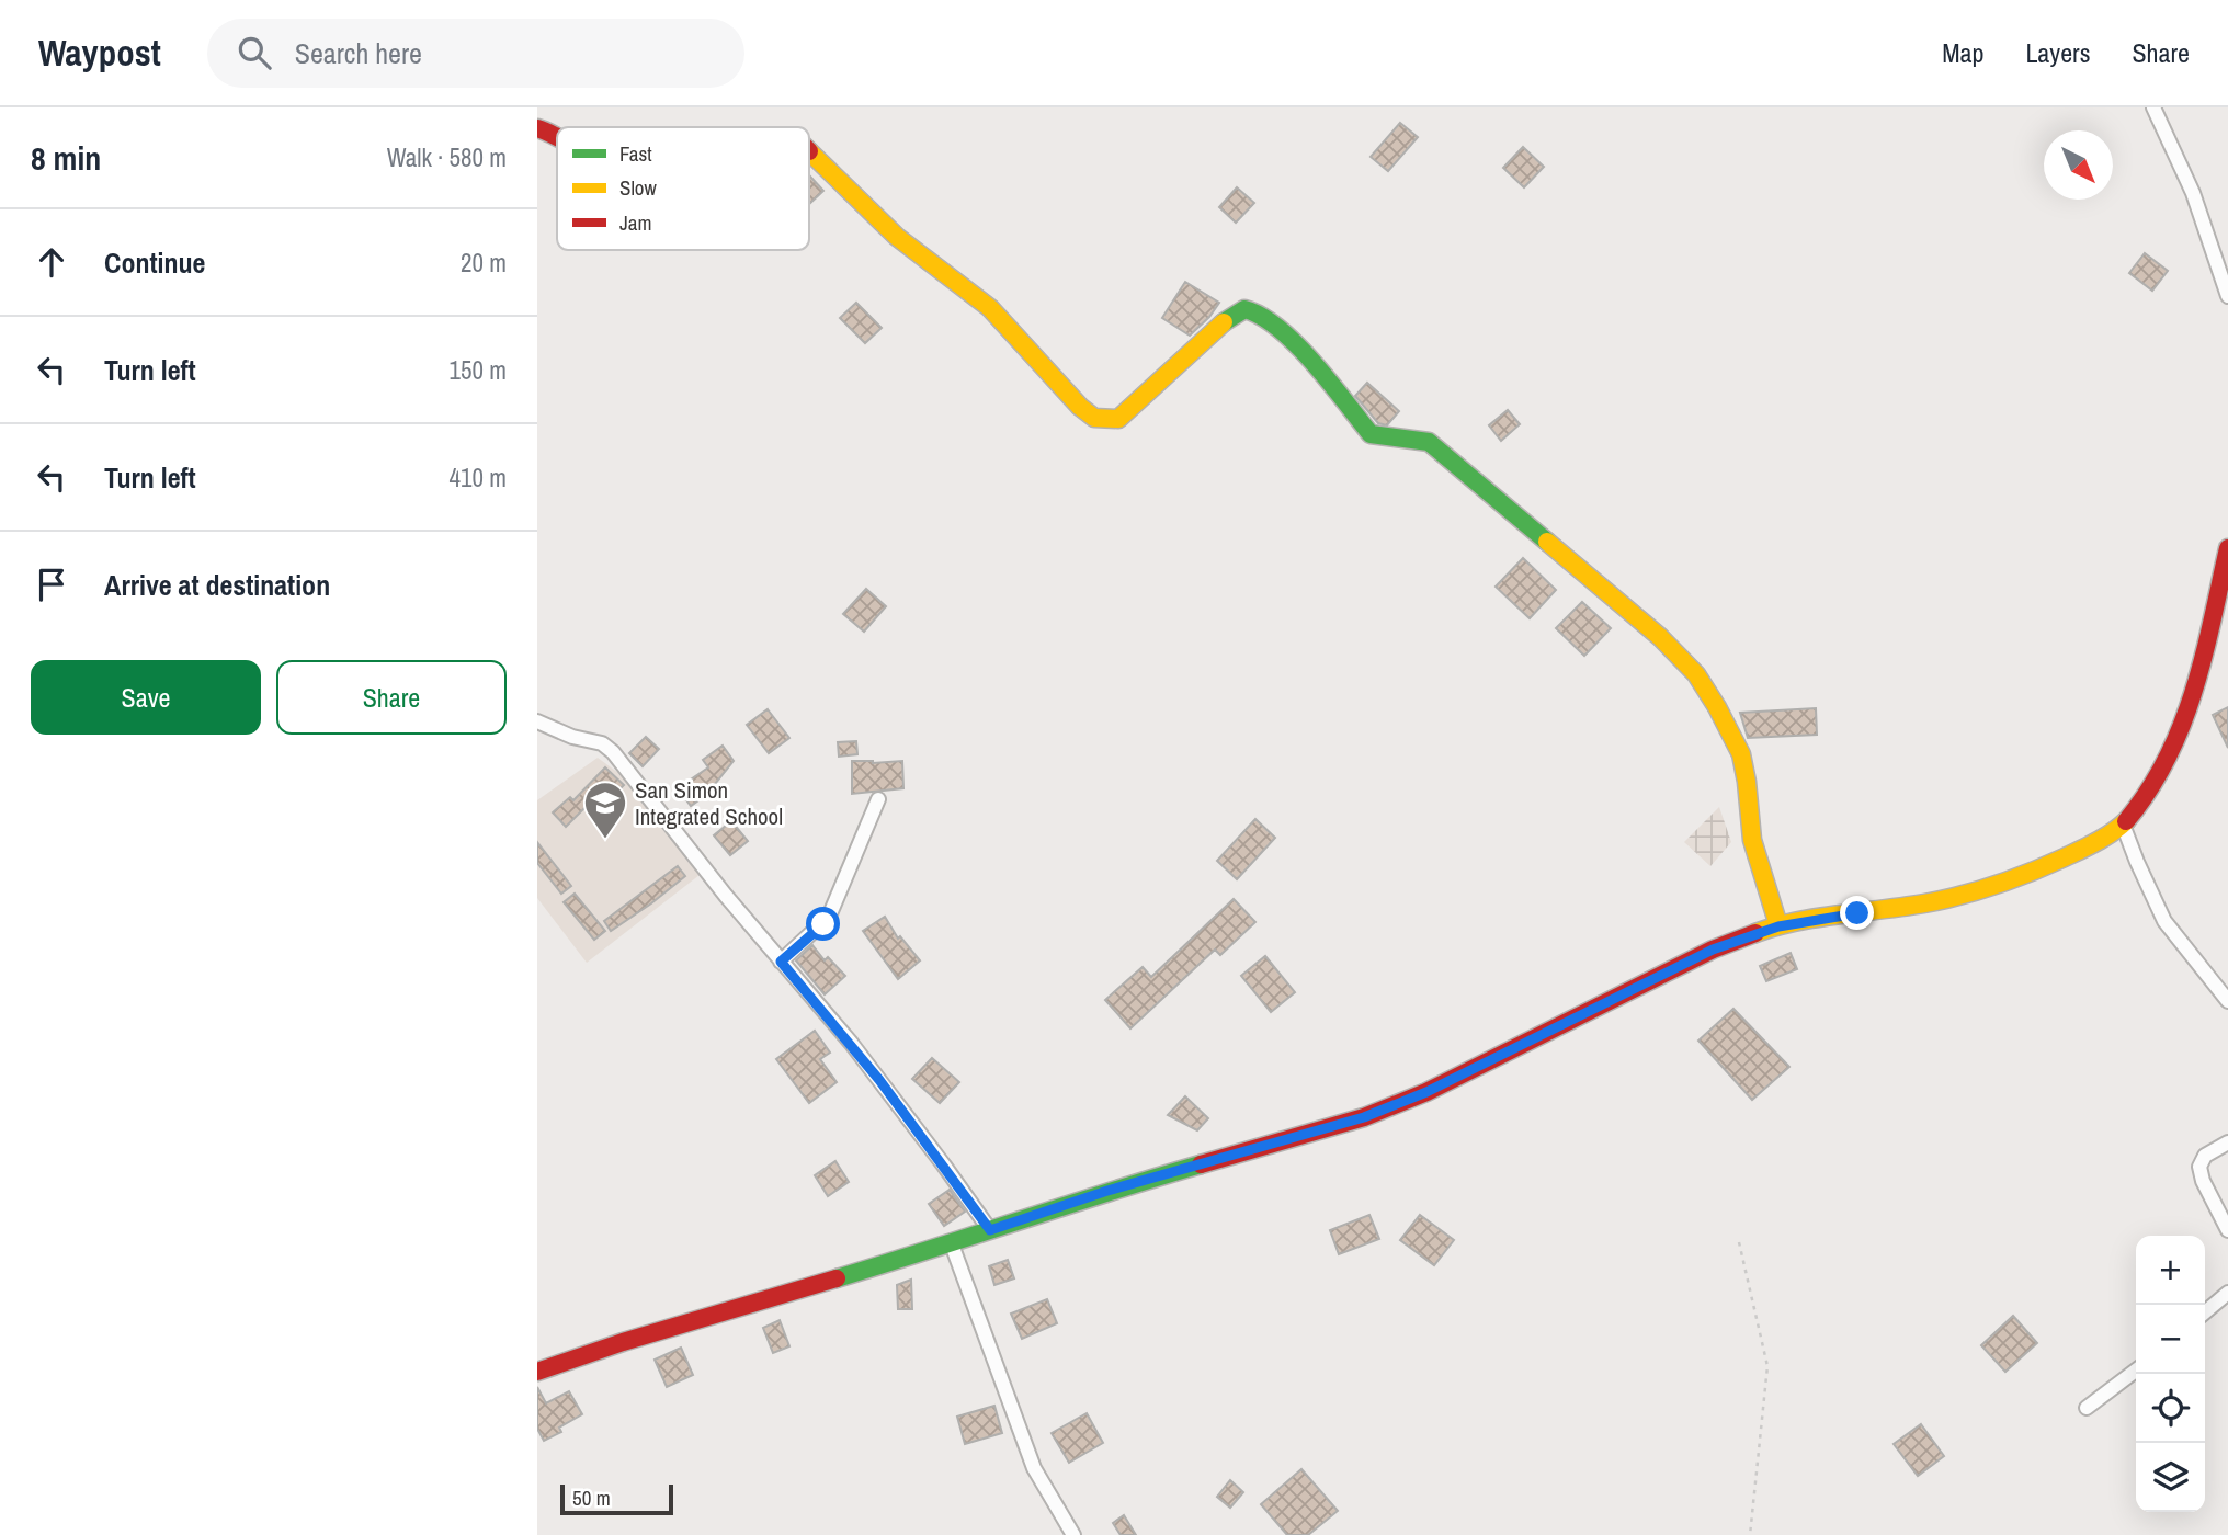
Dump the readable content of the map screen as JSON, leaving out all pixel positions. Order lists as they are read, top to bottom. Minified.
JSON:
{"places":{"school or university":["San Simon Integrated School"]},"legend":["Fast","Slow","Jam"],"scale_bar":"50 m","north":"bottom right","page":{"header":"Waypost","search":"Search here","nav":["Map","Layers","Share"],"heading":["8 min","Walk · 580 m"],"list":[["Continue","20 m"],["Turn left","150 m"],["Turn left","410 m"],"Arrive at destination"],"buttons":["Save","Share"],"map_buttons":["+","−"],"scale":"50 m"}}
